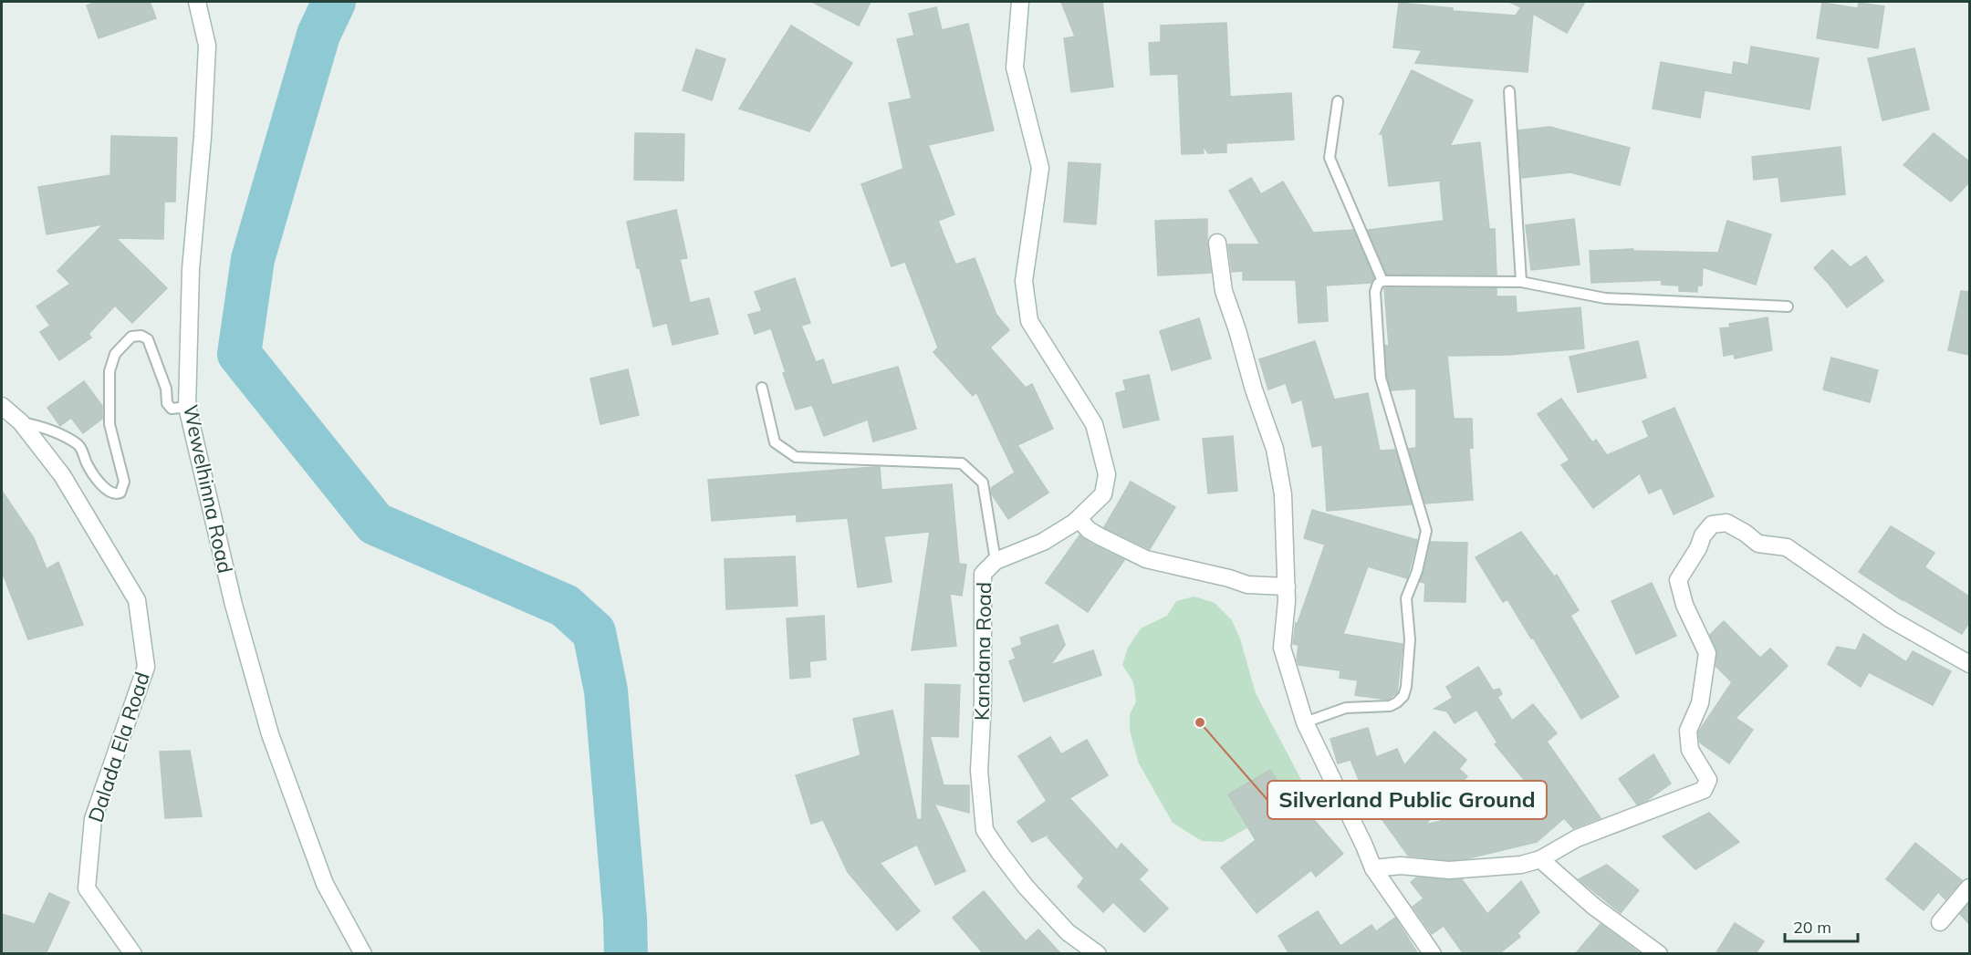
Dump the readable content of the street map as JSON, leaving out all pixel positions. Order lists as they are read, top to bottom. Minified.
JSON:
{"streets":{"street":["Wewelhinna Road","Kandana Road","Dalada Ela Road"]},"places":["Silverland Public Ground"],"scale_bar":"20 m"}
